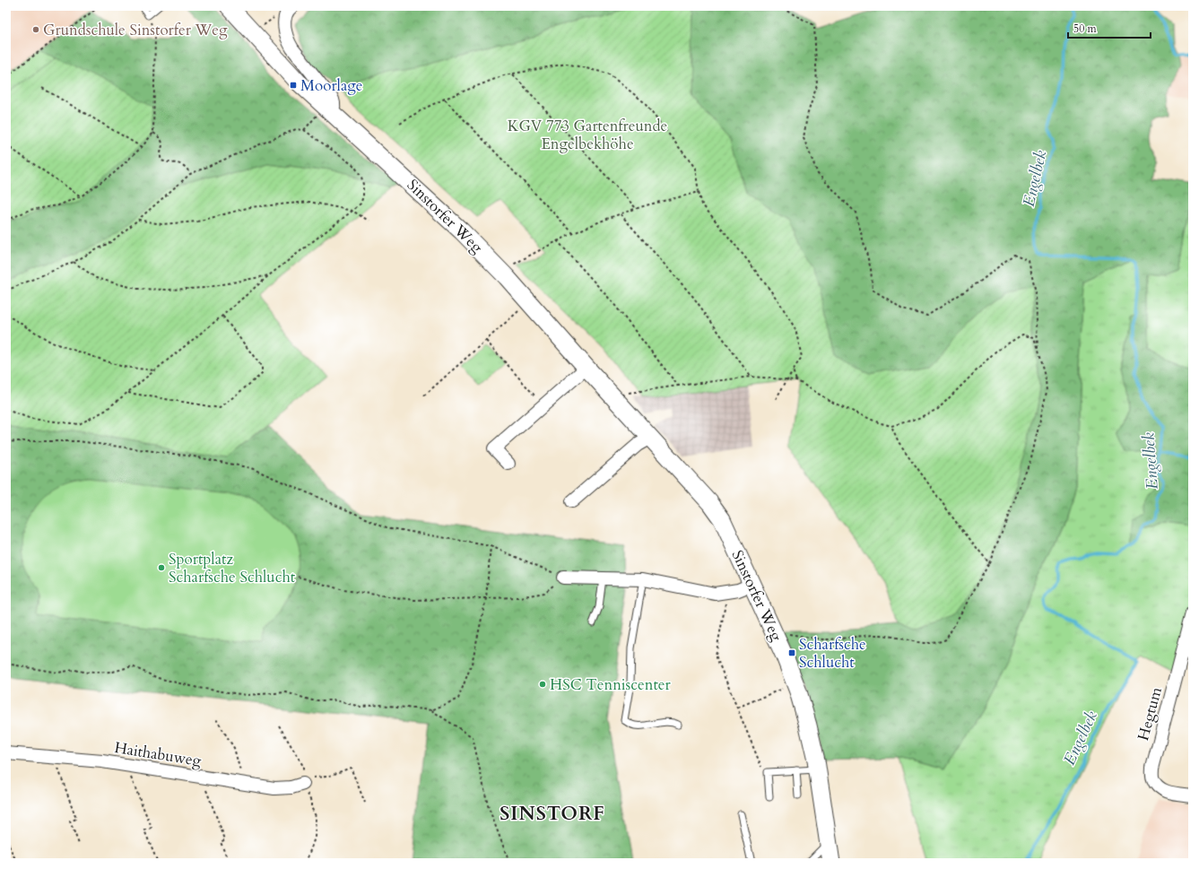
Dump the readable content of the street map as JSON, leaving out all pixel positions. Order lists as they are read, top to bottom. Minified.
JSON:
{"streets":{"street":["Sinstorfer Weg","Hegtum","Haithabuweg"]},"districts":["SINSTORF"],"water":["Engelbek"],"parks":["KGV 773 Gartenfreunde Engelbekhöhe"],"places":{"other":["Grundschule Sinstorfer Weg","Sportplatz Scharfsche Schlucht","HSC Tenniscenter"],"transit":["Moorlage","Scharfsche Schlucht"]},"scale_bar":"50 m"}
